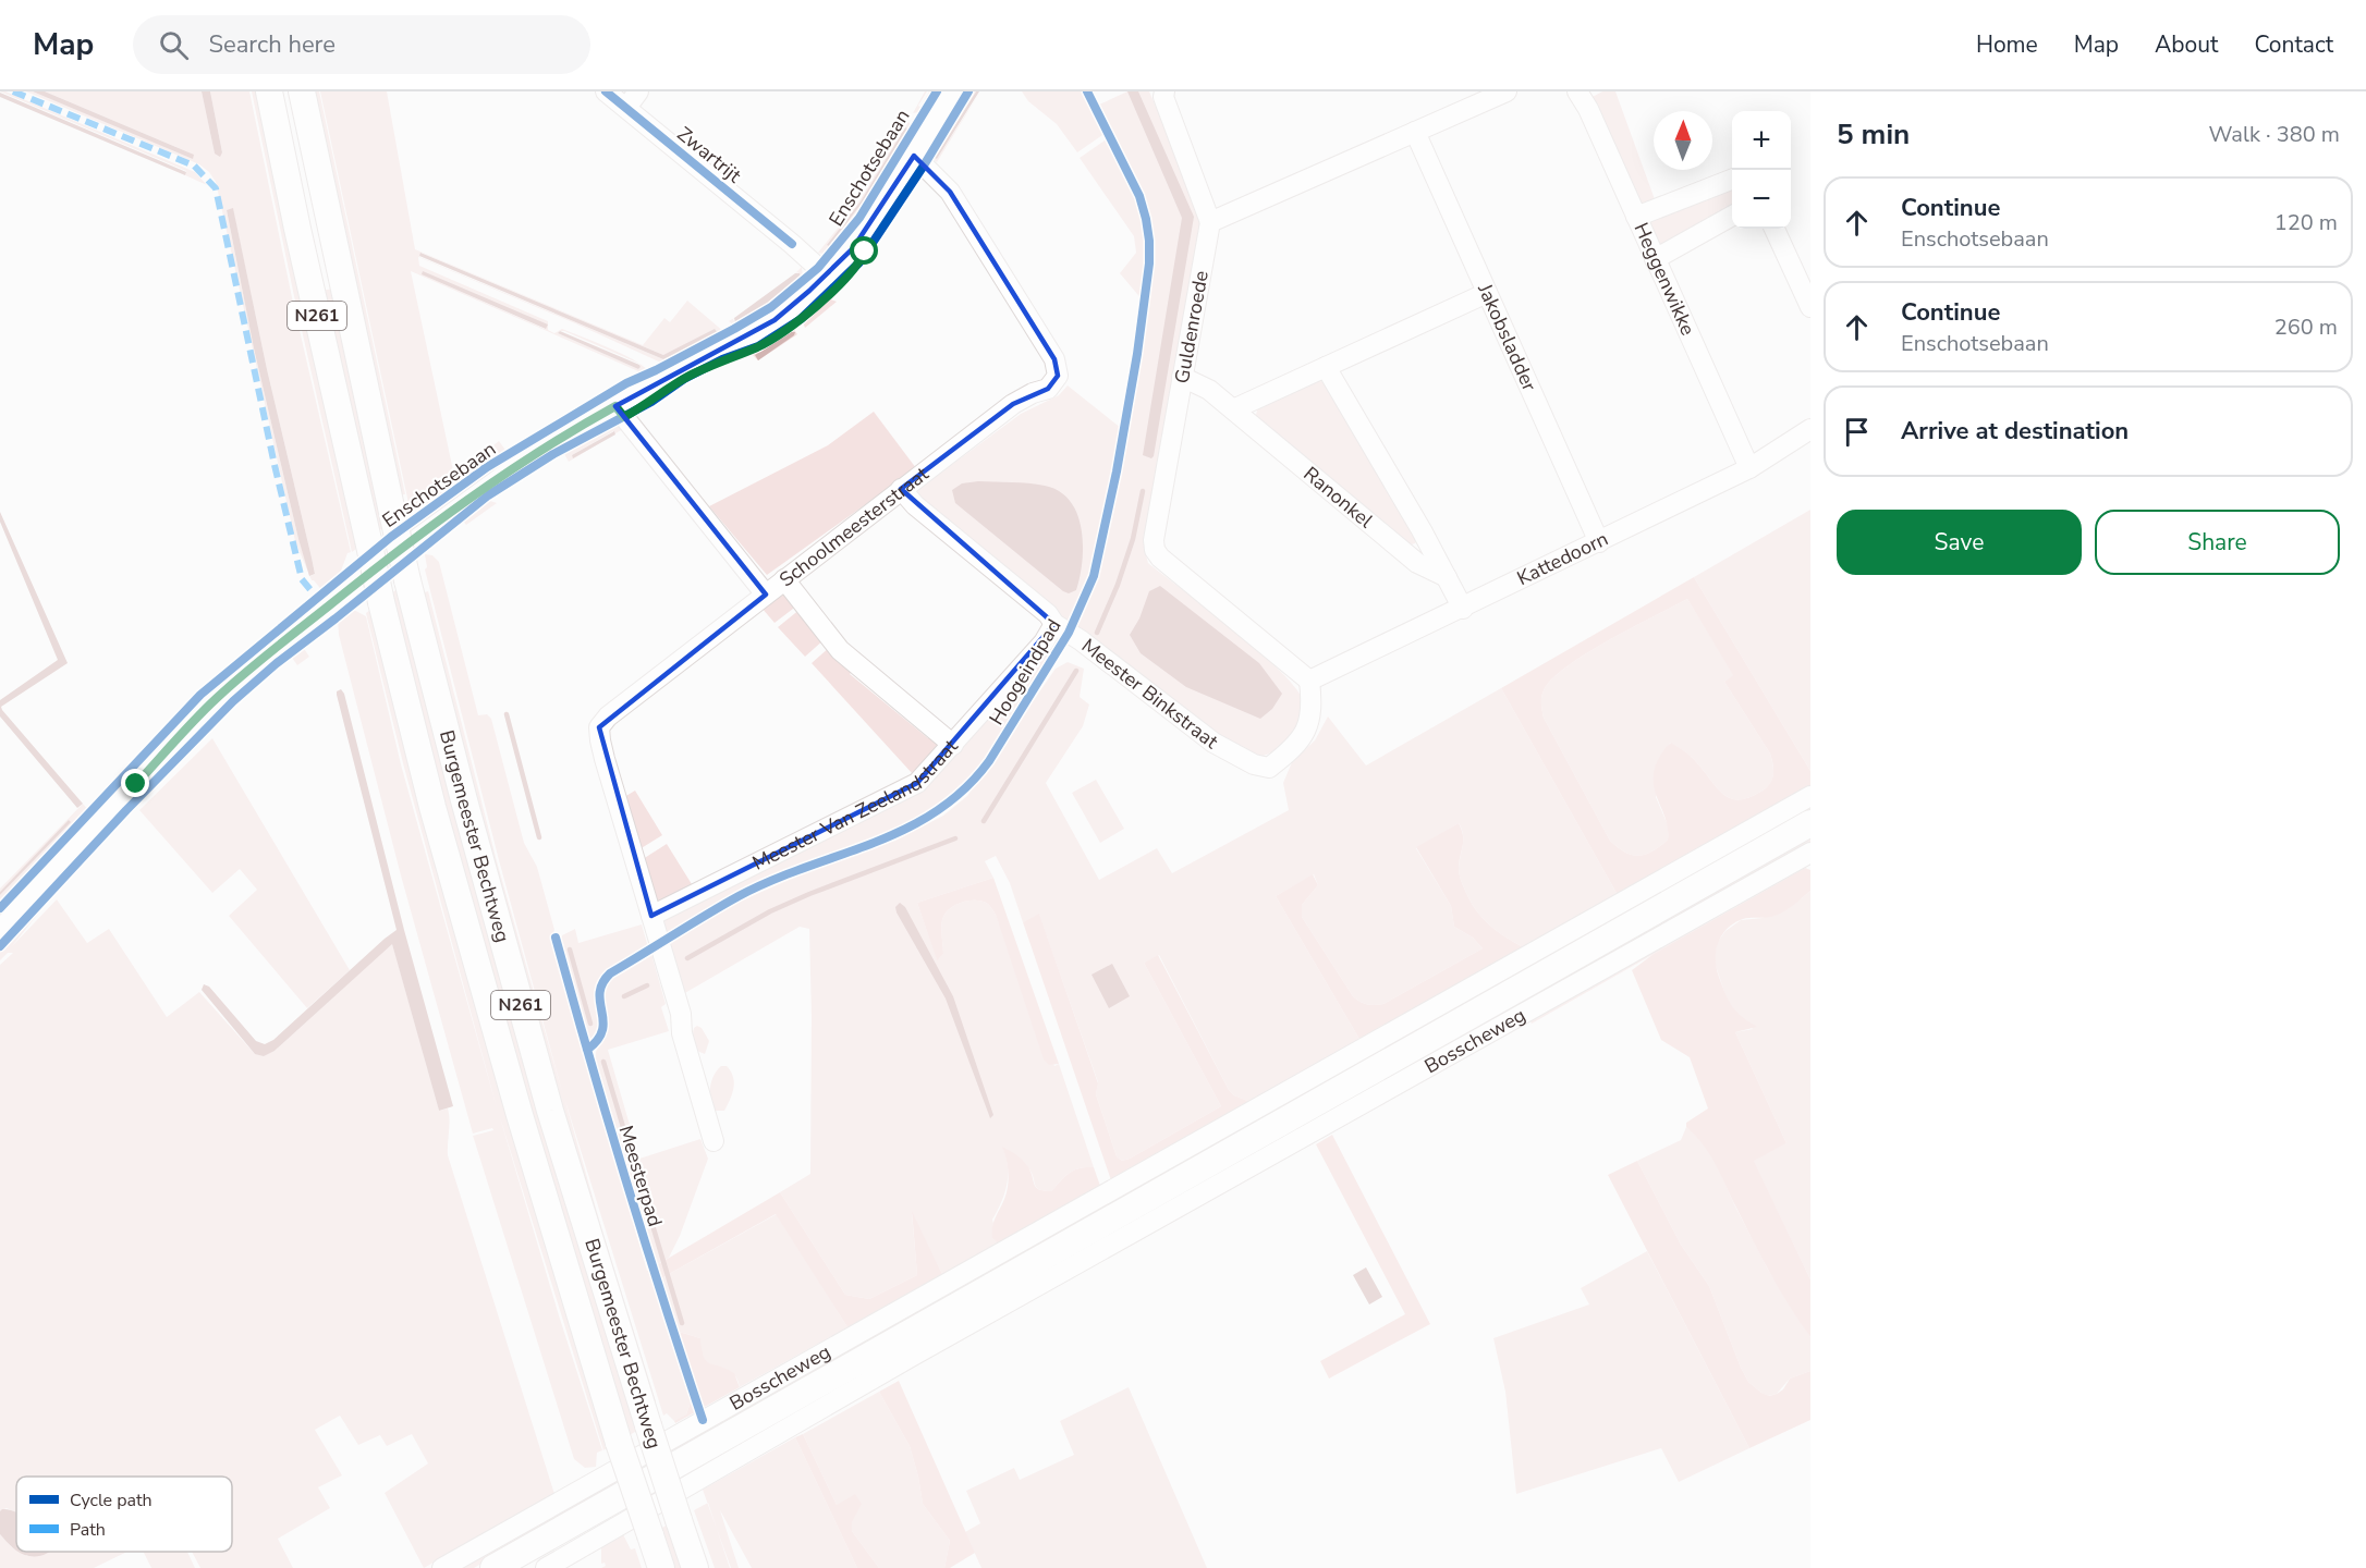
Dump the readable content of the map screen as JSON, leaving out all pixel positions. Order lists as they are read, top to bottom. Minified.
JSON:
{"streets":{"main road":["N261","Burgemeester Bechtweg","Bosscheweg"],"street":["Zwartrijt","Enschotsebaan","Heggenwikke","Guldenroede","Jakobsladder","Ranonkel","Schoolmeesterstraat","Kattedoorn","Meester Binkstraat","Meester Van Zeelandstraat"],"cycle path":["Hoogeindpad","Meesterpad"]},"crossings":[["Zwartrijt","Enschotsebaan"],["Enschotsebaan","Schoolmeesterstraat"],["Heggenwikke","Kattedoorn"],["Guldenroede","Ranonkel"],["Guldenroede","Kattedoorn"],["Guldenroede","Meester Binkstraat"],["Jakobsladder","Kattedoorn"],["Schoolmeesterstraat","Meester Binkstraat"],["Schoolmeesterstraat","Meester Van Zeelandstraat"],["Kattedoorn","Meester Binkstraat"],["Meester Binkstraat","Meester Van Zeelandstraat"]],"legend":["Cycle path","Path"],"north":"top","page":{"header":"Map","search":"Search here","nav":["Home","Map","About","Contact"],"heading":["5 min","Walk · 380 m"],"map_buttons":["+","−"],"list":[["Continue","Enschotsebaan","120 m"],["Continue","Enschotsebaan","260 m"],"Arrive at destination"],"buttons":["Save","Share"]}}
